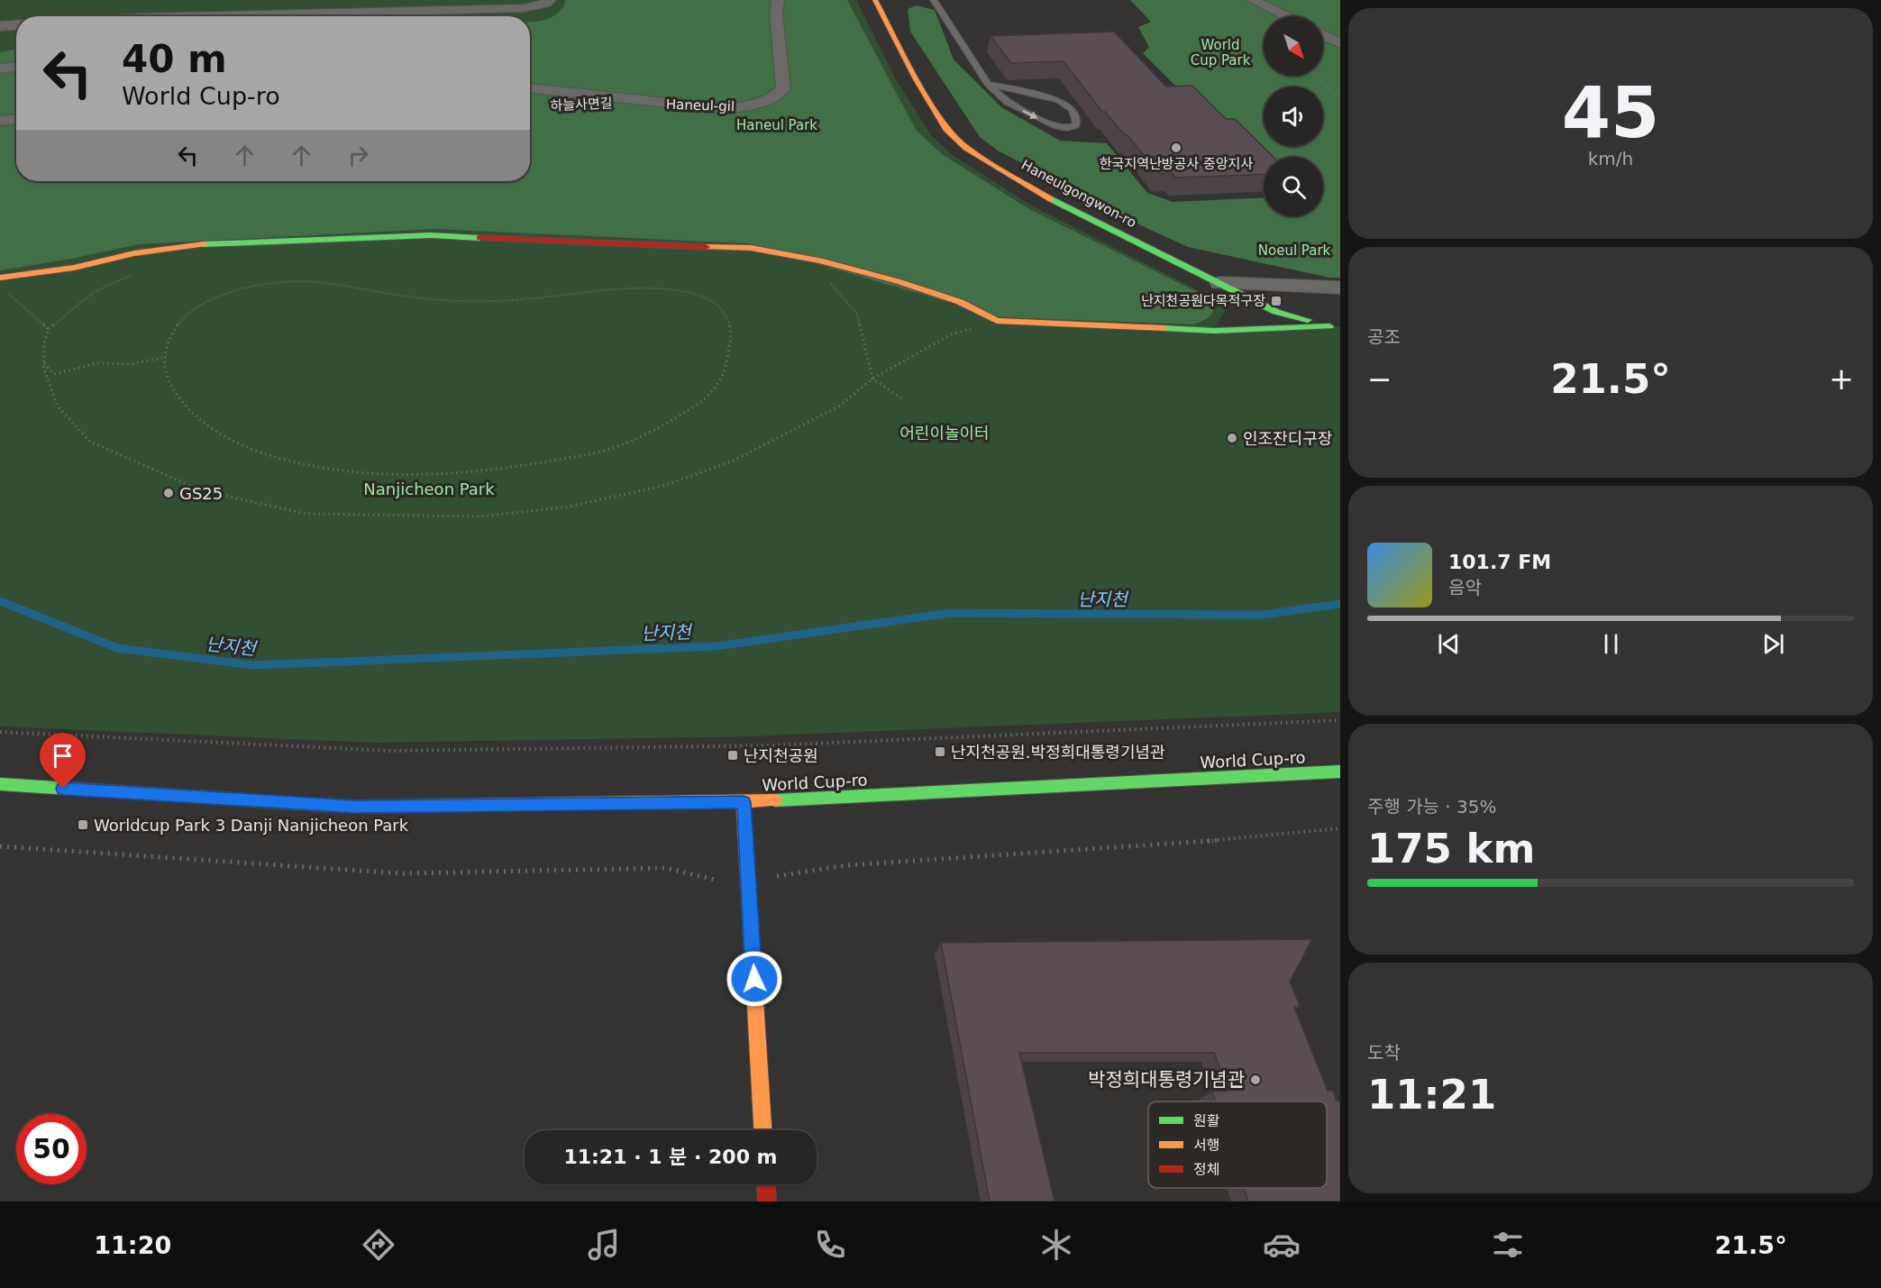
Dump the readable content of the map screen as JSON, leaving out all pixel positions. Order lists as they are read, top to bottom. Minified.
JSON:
{"streets":{"street":["하늘사면길","Haneul-gil","Haneulgongwon-ro","World Cup-ro"]},"crossings":[["하늘사면길","Haneul-gil"]],"water":["난지천"],"parks":["World Cup Park","Haneul Park","Noeul Park","어린이놀이터","Nanjicheon Park"],"places":{"other":["한국지역난방공사 중앙지사","인조잔디구장","GS25","박정희대통령기념관"],"transit":["난지천공원다목적구장","난지천공원.박정희대통령기념관","난지천공원","Worldcup Park 3 Danji Nanjicheon Park"]},"legend":["원활","서행","정체"],"north":"bottom right","page":{"tile":[["45","km/h"],"공조",["주행 가능 · 35%","175 km"],["도착","11:21"]],"turn":["40 m","World Cup-ro"],"heat":["−","21.5°","+"],"song":["101.7 FM","음악"],"limit":"50","trip":"11:21 · 1 분 · 200 m","tabs":["11:20","21.5°"]}}
